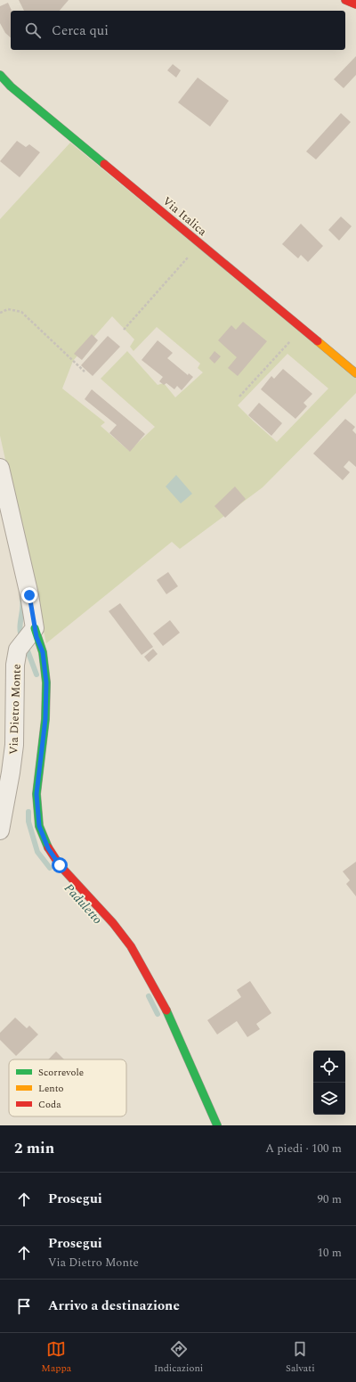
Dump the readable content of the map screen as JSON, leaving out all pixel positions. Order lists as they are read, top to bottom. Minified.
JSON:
{"streets":{"street":["Via Italica","Via Dietro Monte"]},"water":["Paduletto"],"legend":["Scorrevole","Lento","Coda"],"page":{"search":"Cerca qui","heading":["2 min","A piedi · 100 m"],"list":[["Prosegui","90 m"],["Prosegui","Via Dietro Monte","10 m"],"Arrivo a destinazione"],"nav":["Mappa","Indicazioni","Salvati"]}}
